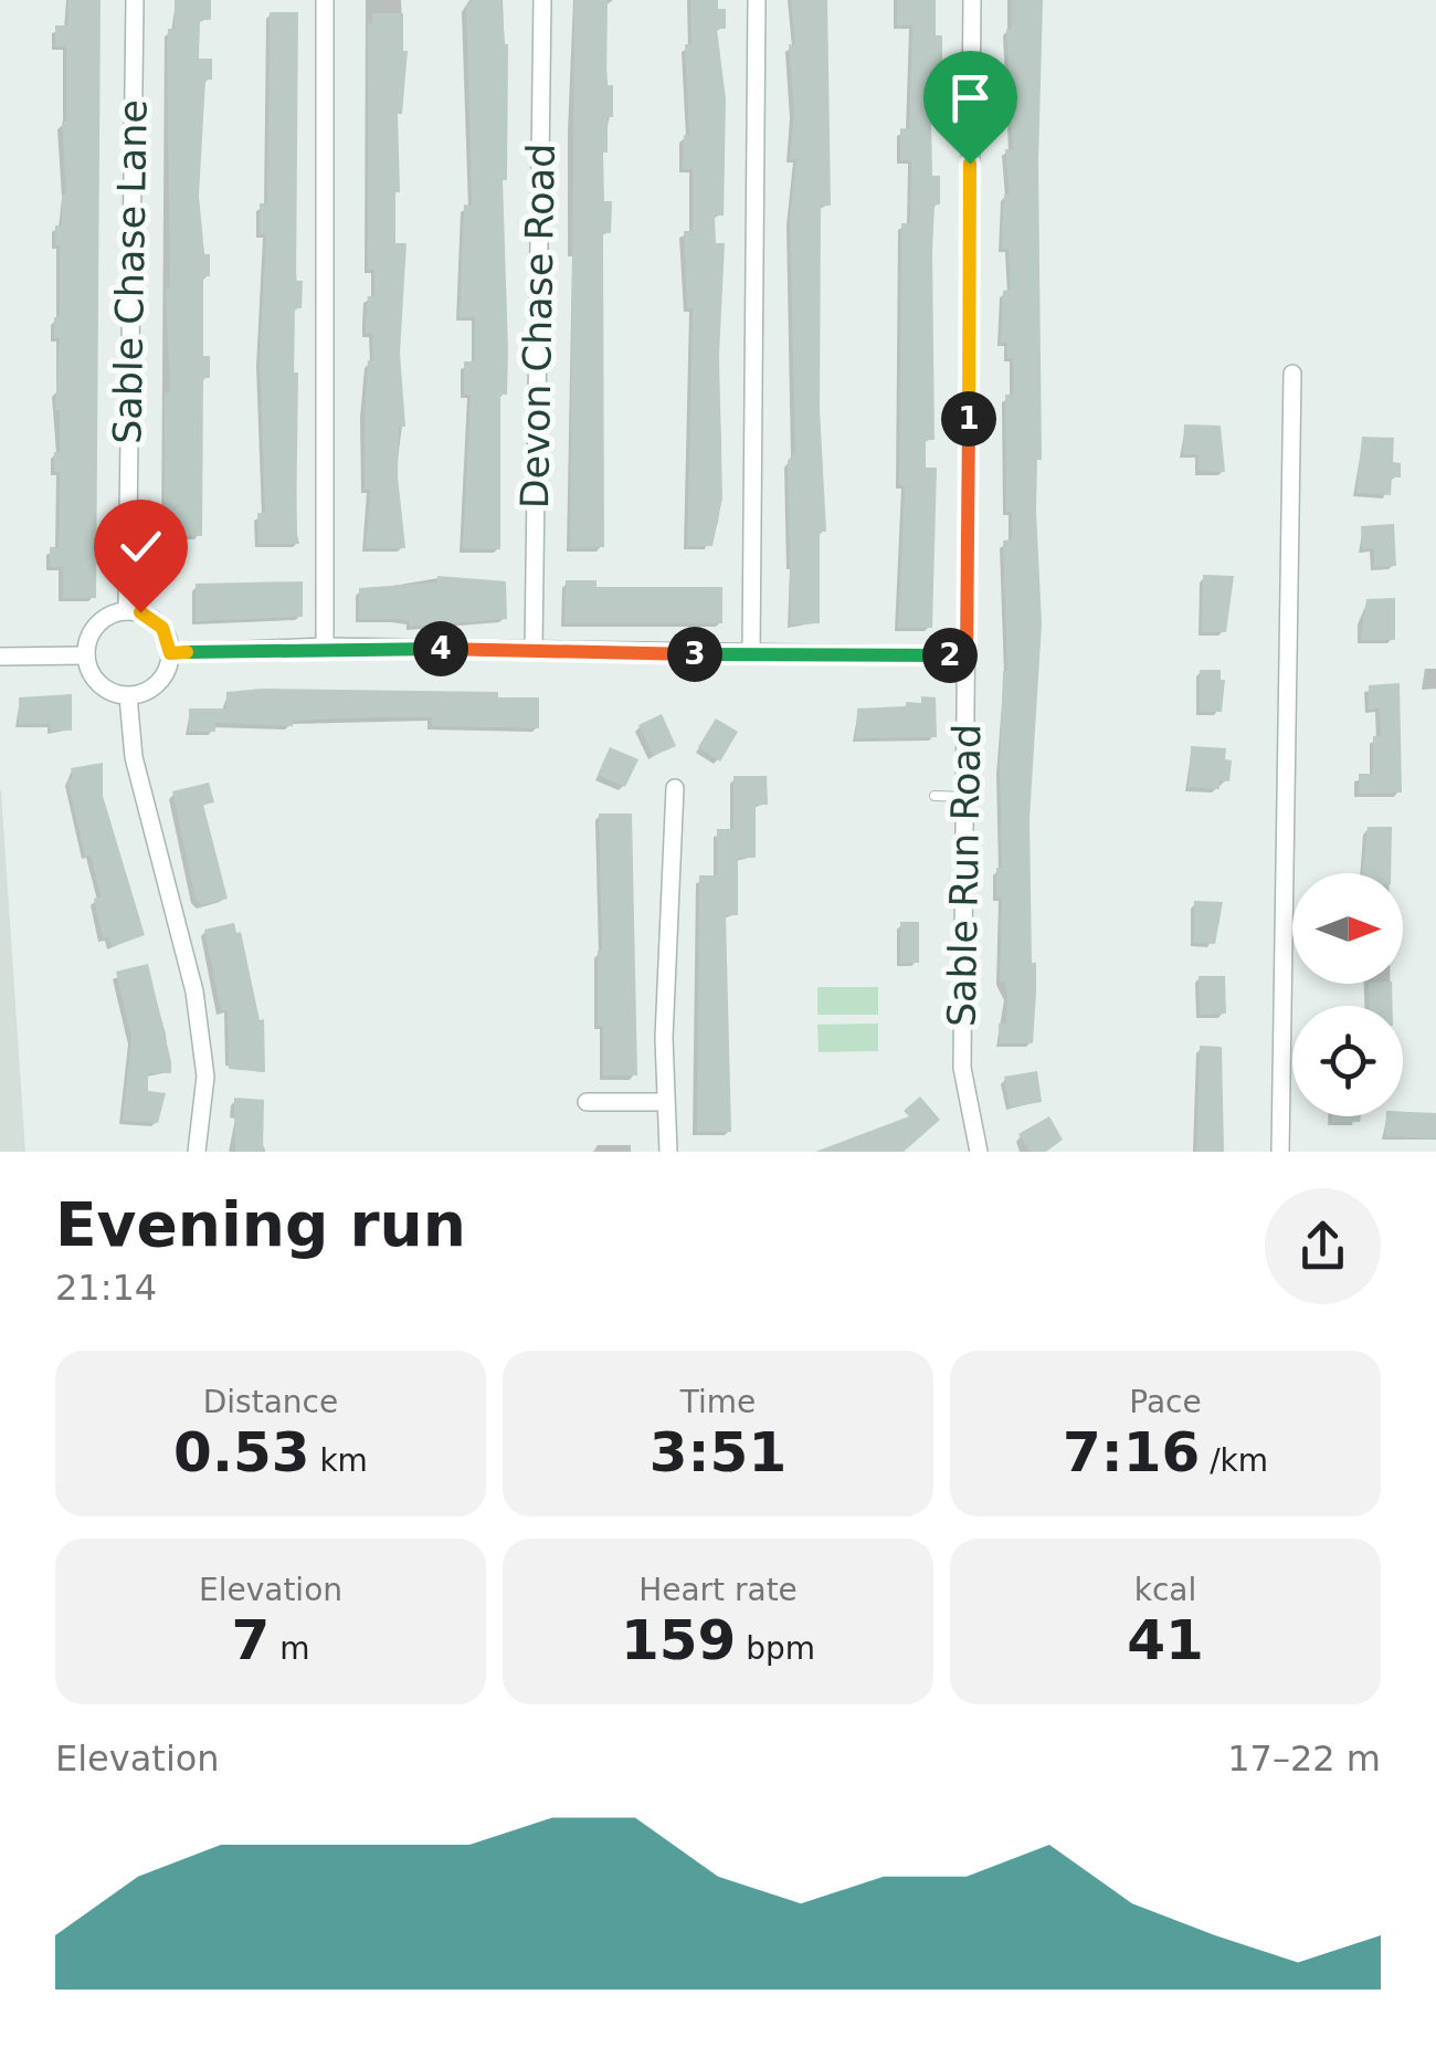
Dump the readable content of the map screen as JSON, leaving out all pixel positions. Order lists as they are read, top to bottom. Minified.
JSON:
{"streets":{"street":["Sable Chase Lane","Devon Chase Road","Sable Run Road"]},"north":"right","page":{"pins":["1","4","3","2"],"heading":["Evening run","21:14"],"stats":[["Distance","0.53 km"],["Time","3:51"],["Pace","7:16 /km"],["Elevation","7 m"],["Heart rate","159 bpm"],["kcal","41"]],"chart":["Elevation","17–22 m"]}}
